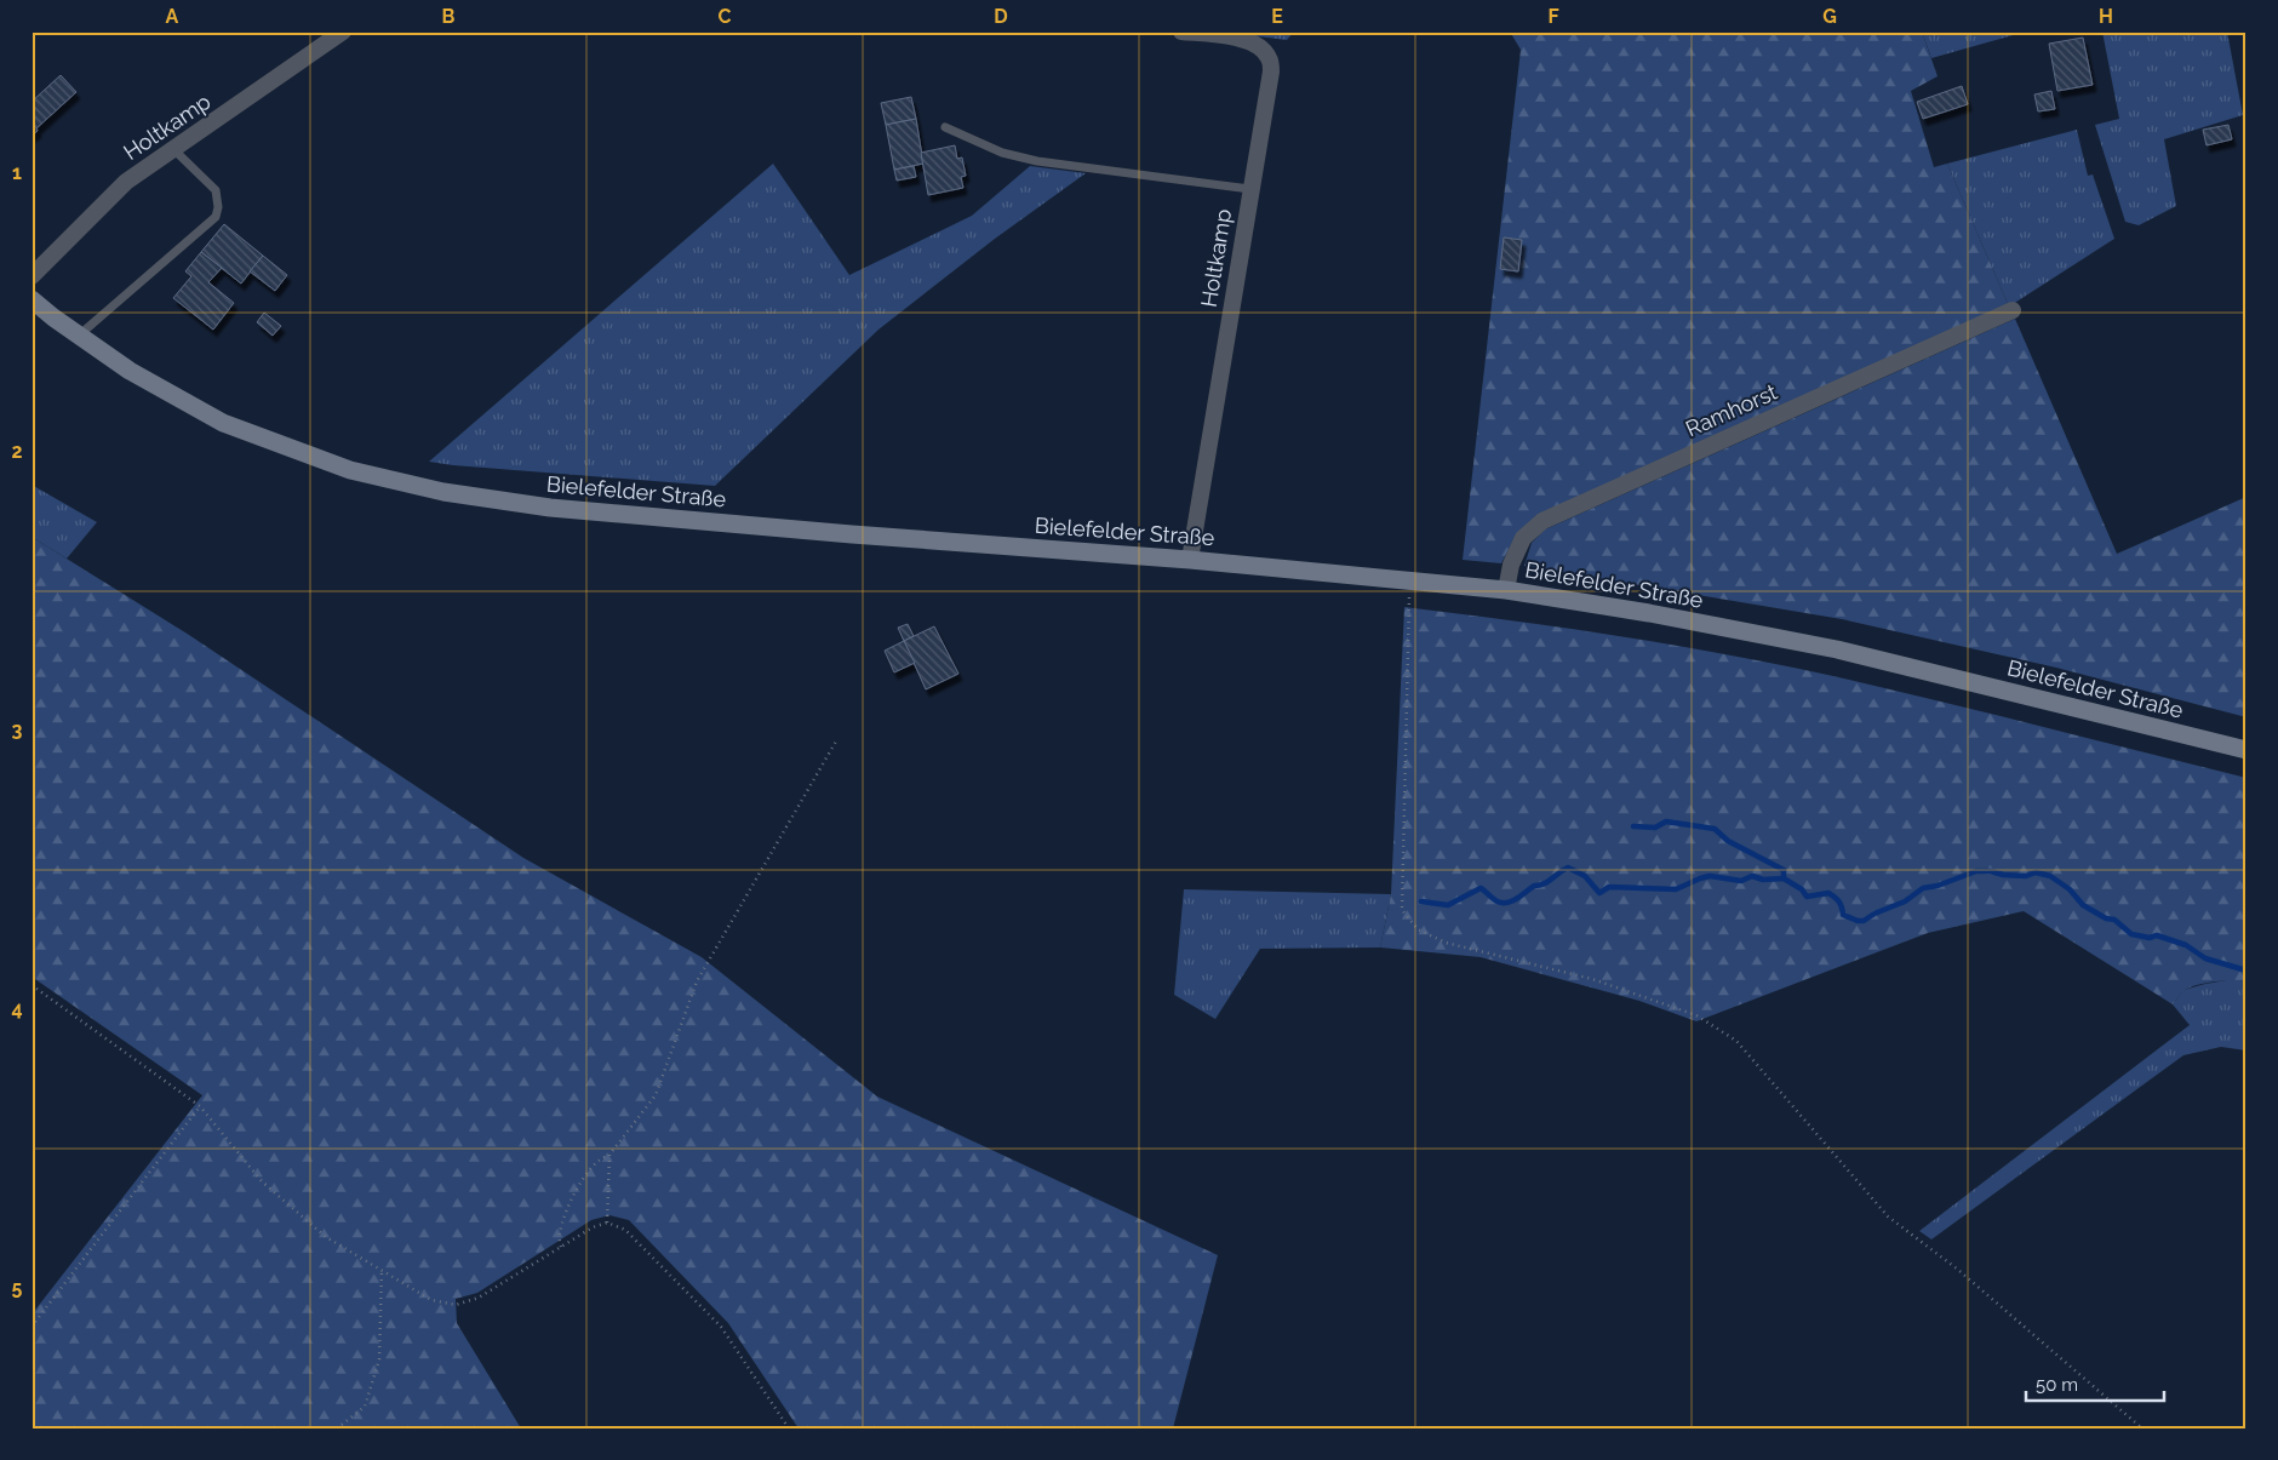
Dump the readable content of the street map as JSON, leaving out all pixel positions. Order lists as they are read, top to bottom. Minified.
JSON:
{"streets":{"main road":["Bielefelder Straße"],"street":["Holtkamp","Ramhorst"]},"crossings":[["Holtkamp","Bielefelder Straße"],["Ramhorst","Bielefelder Straße"]],"scale_bar":"50 m","grid":{"columns":["A","B","C","D","E","F","G","H"],"rows":["1","2","3","4","5"]}}
